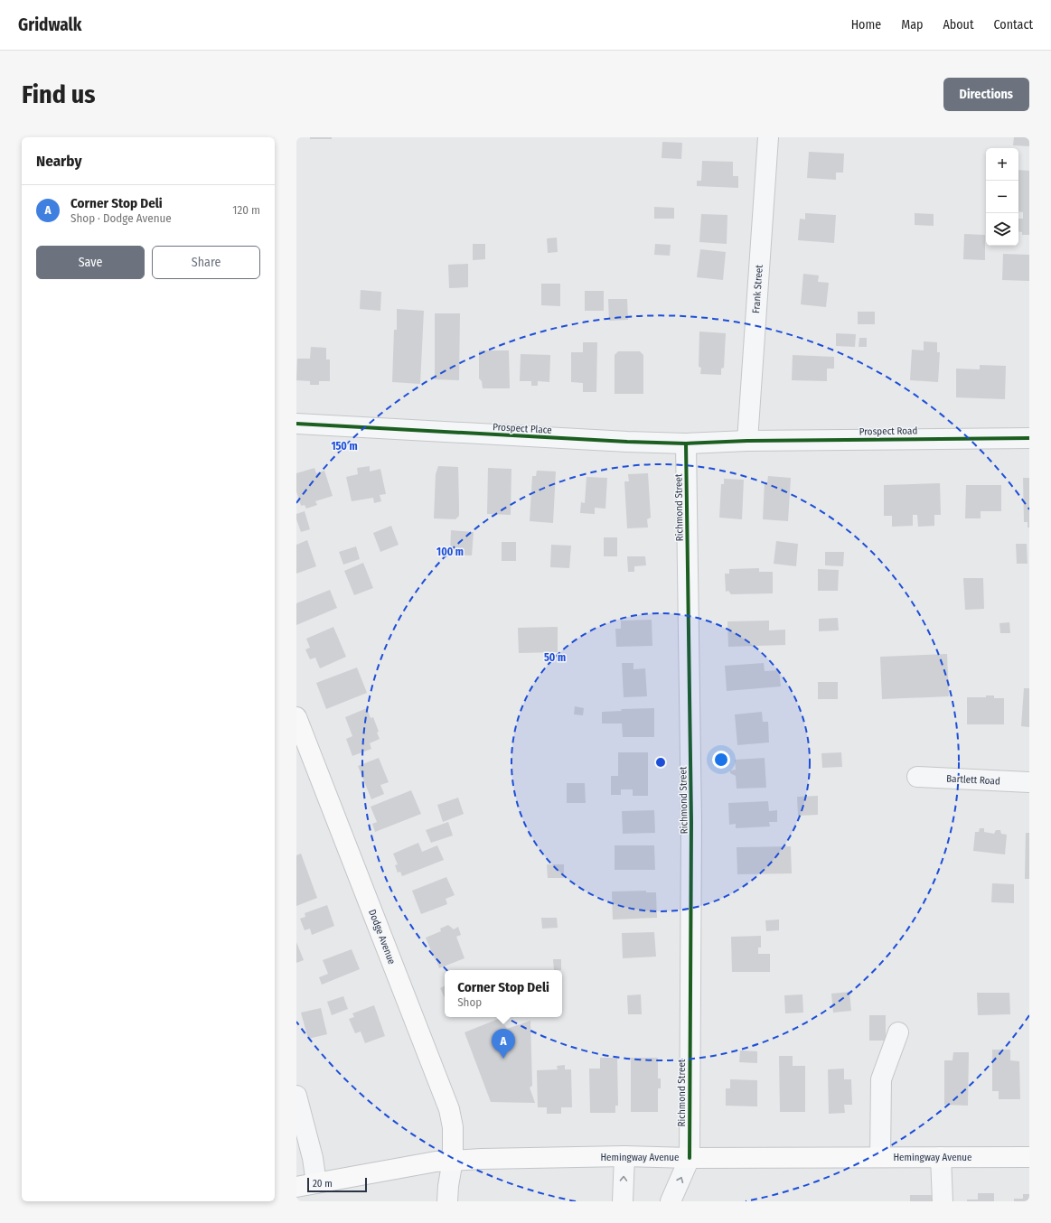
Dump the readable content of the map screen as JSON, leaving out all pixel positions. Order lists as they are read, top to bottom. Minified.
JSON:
{"streets":{"main road":["Dodge Avenue","Hemingway Avenue"],"street":["Frank Street","Prospect Place","Prospect Road","Richmond Street","Bartlett Road"]},"crossings":[["Frank Street","Prospect Place"],["Frank Street","Prospect Road"],["Prospect Place","Prospect Road"],["Prospect Place","Richmond Street"],["Richmond Street","Hemingway Avenue"],["Dodge Avenue","Hemingway Avenue"]],"scale_bar":"20 m","page":{"header":"Gridwalk","nav":["Home","Map","About","Contact"],"buttons":["Directions",["Save","Share"]],"title":"Find us","heading":"Nearby","map_buttons":["+","−"],"list":[{"mark":"A","name":"Corner Stop Deli","note":"Shop · Dodge Avenue","value":"120 m"}],"popup":["Corner Stop Deli","Shop"],"pins":"A","scale":"20 m"},"rings":["150 m","100 m","50 m"]}
